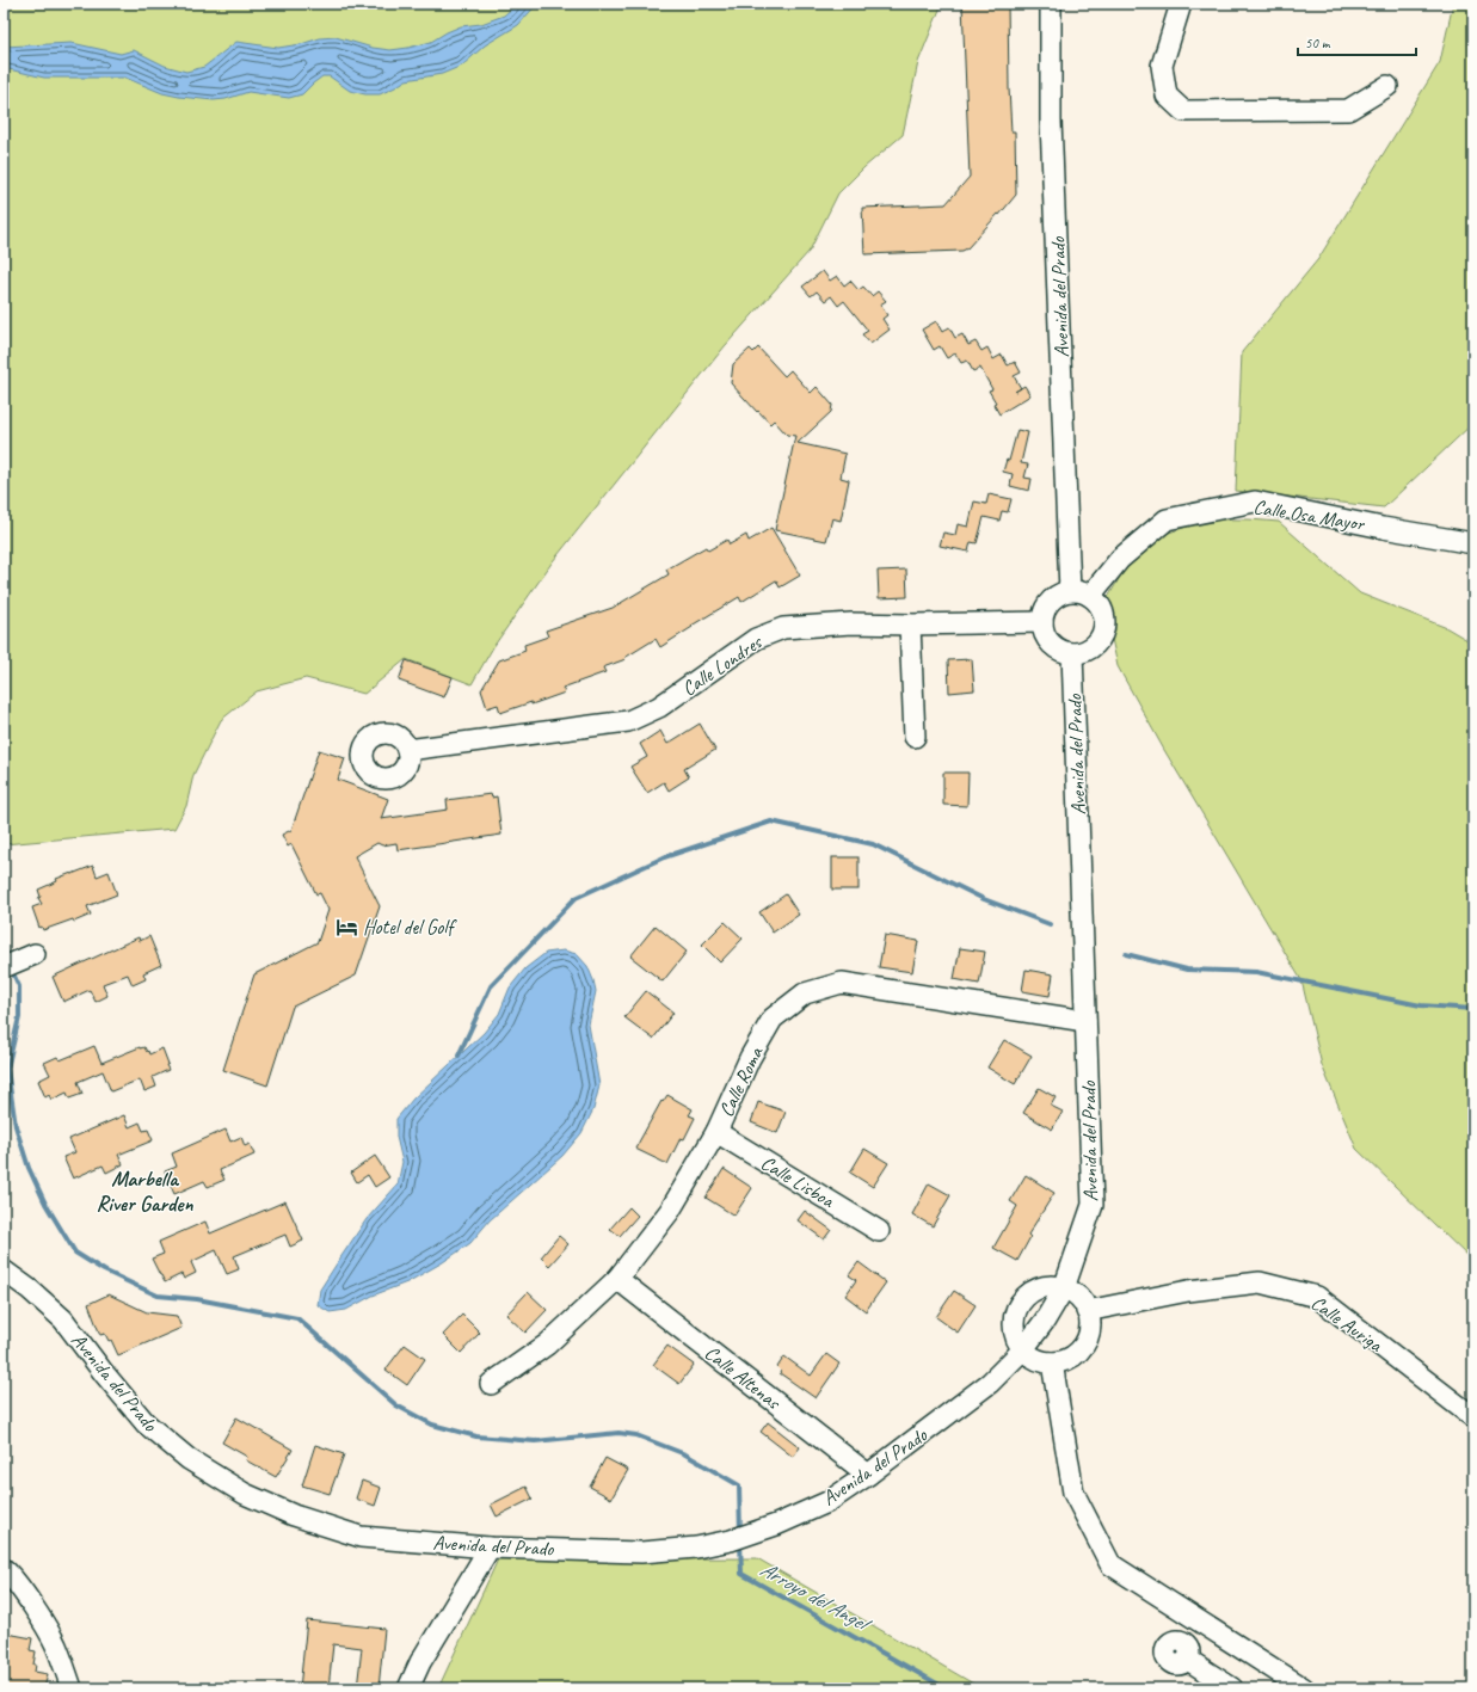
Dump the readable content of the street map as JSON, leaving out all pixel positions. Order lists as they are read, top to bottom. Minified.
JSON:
{"streets":{"street":["Avenida del Prado","Calle Osa Mayor","Calle Londres","Calle Roma","Calle Lisboa","Calle Auriga","Calle Altenas"]},"crossings":[["Avenida del Prado","Calle Osa Mayor"],["Avenida del Prado","Calle Londres"],["Avenida del Prado","Calle Roma"],["Avenida del Prado","Calle Altenas"],["Calle Osa Mayor","Calle Londres"],["Calle Roma","Calle Lisboa"],["Calle Roma","Calle Altenas"]],"districts":["Marbella River Garden"],"water":["Arroyo del Angel"],"places":{"hotel":["Hotel del Golf"]},"scale_bar":"50 m"}
